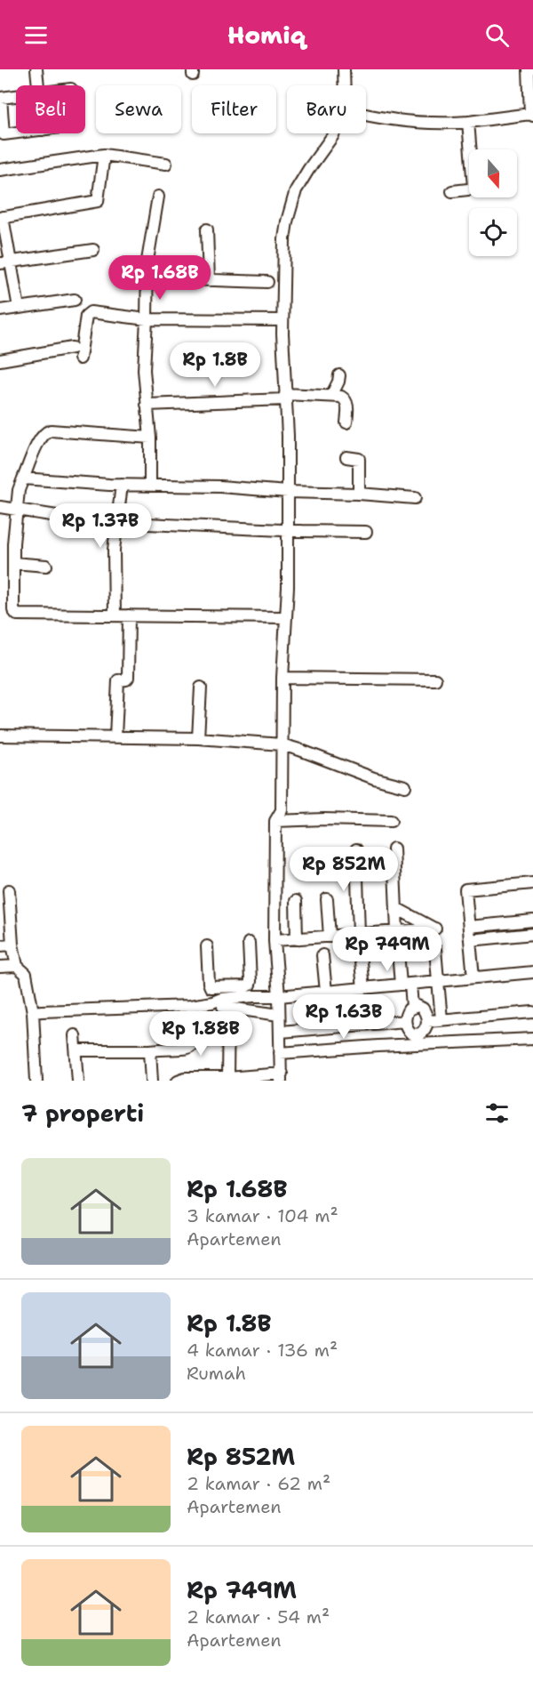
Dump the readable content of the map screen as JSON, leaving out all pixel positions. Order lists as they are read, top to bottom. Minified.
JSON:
{"north":"bottom","page":{"header":"Homiq","chip":["Beli","Sewa","Filter","Baru"],"price":["Rp 1.68B","Rp 1.8B","Rp 1.37B","Rp 852M","Rp 749M","Rp 1.63B","Rp 1.88B"],"heading":"7 properti","list":[{"name":"Rp 1.68B","note":"3 kamar · 104 m² · Apartemen"},{"name":"Rp 1.8B","note":"4 kamar · 136 m² · Rumah"},{"name":"Rp 852M","note":"2 kamar · 62 m² · Apartemen"},{"name":"Rp 749M","note":"2 kamar · 54 m² · Apartemen"}]}}
